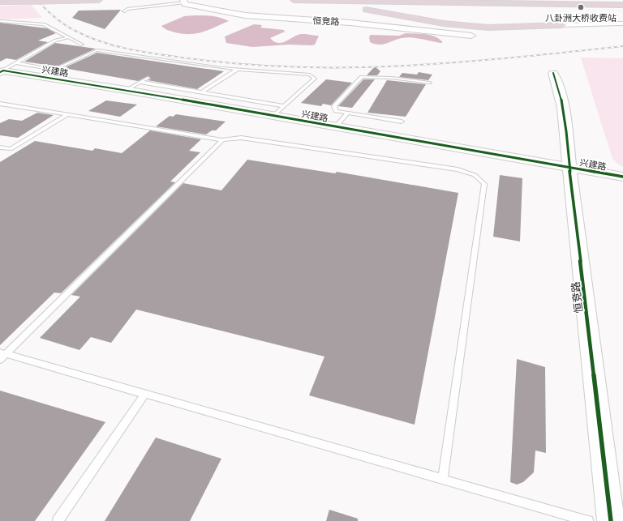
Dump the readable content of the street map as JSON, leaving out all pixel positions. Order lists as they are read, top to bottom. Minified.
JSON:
{"streets":{"main road":["恒竞路"],"street":["兴建路"]},"crossings":[["恒竞路","兴建路"]],"places":["八卦洲大桥收费站"]}
